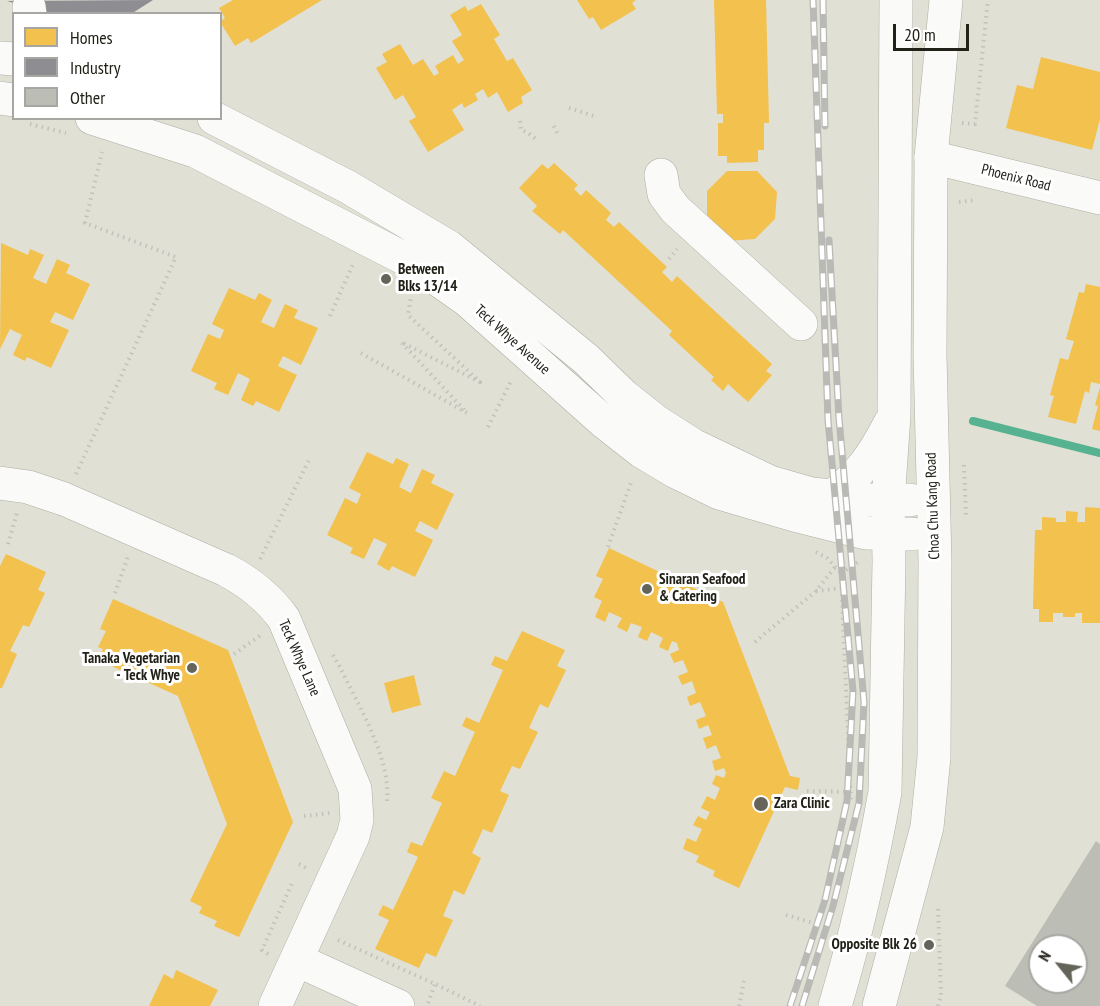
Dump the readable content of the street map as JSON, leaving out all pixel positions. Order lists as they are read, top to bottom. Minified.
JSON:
{"streets":{"main road":["Phoenix Road","Teck Whye Avenue","Choa Chu Kang Road","Teck Whye Lane"]},"crossings":[["Phoenix Road","Choa Chu Kang Road"],["Teck Whye Avenue","Choa Chu Kang Road"]],"places":["Between Blks 13/14","Sinaran Seafood & Catering","Tanaka Vegetarian - Teck Whye","Zara Clinic","Opposite Blk 26"],"legend":["Homes","Industry","Other"],"scale_bar":"20 m","north":"top left"}
